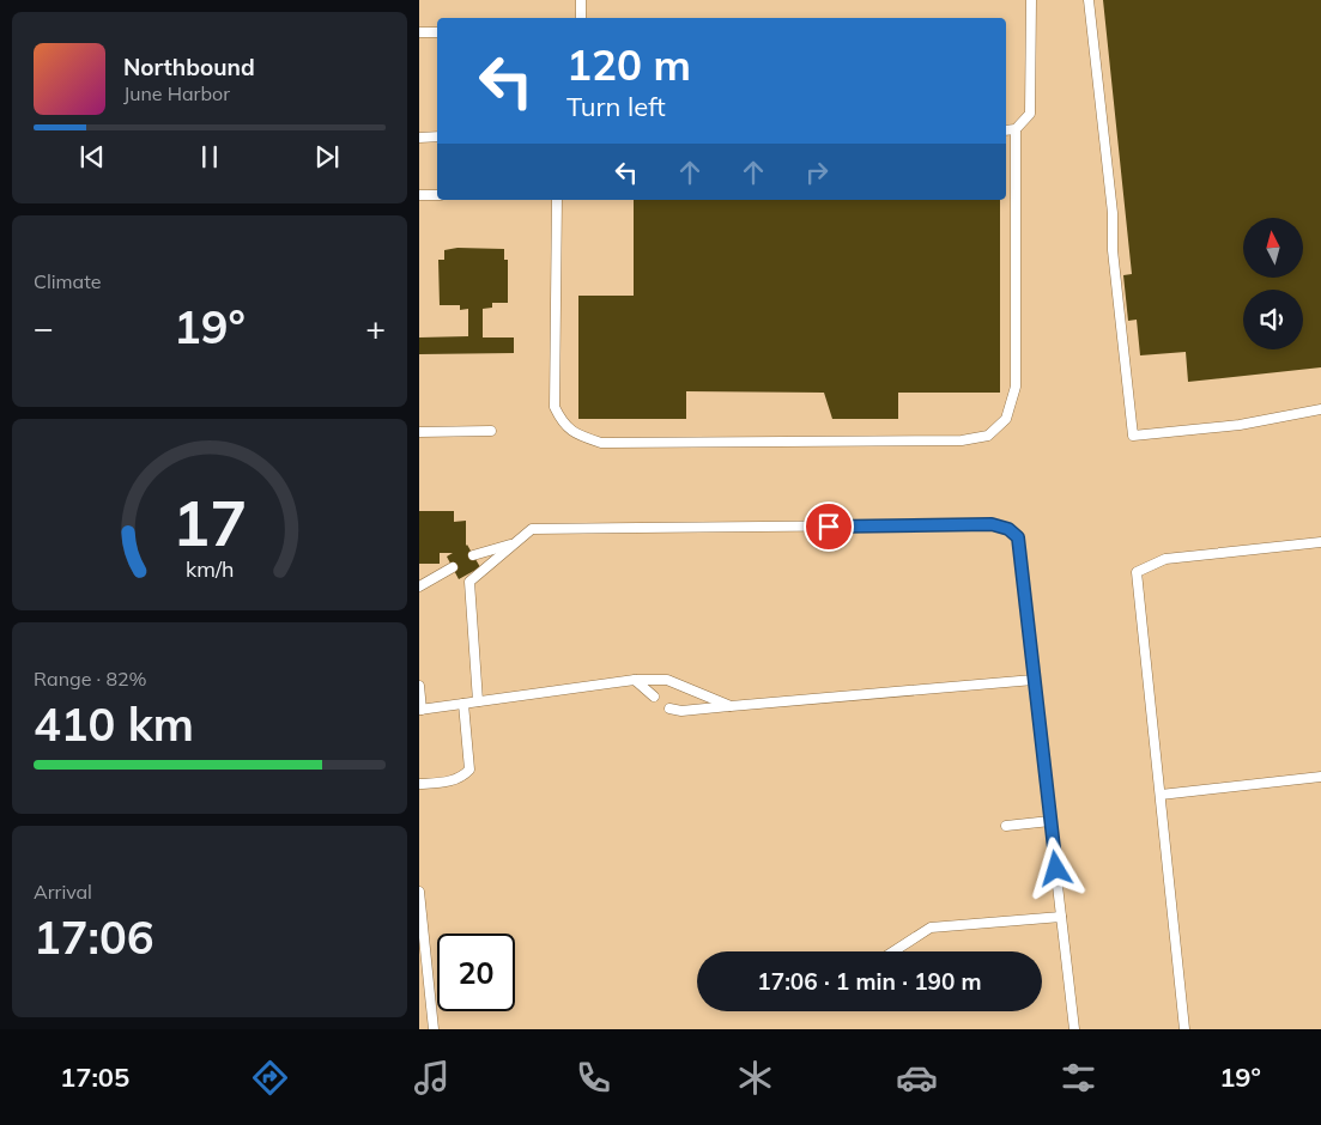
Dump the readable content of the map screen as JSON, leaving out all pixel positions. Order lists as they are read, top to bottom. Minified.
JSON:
{"north":"top","page":{"turn":["120 m","Turn left"],"song":["Northbound","June Harbor"],"tile":["Climate",["Range · 82%","410 km"],["Arrival","17:06"]],"heat":["−","19°","+"],"limit":"20","trip":"17:06 · 1 min · 190 m","tabs":["17:05","19°"],"gauge":["17","km/h"]}}
